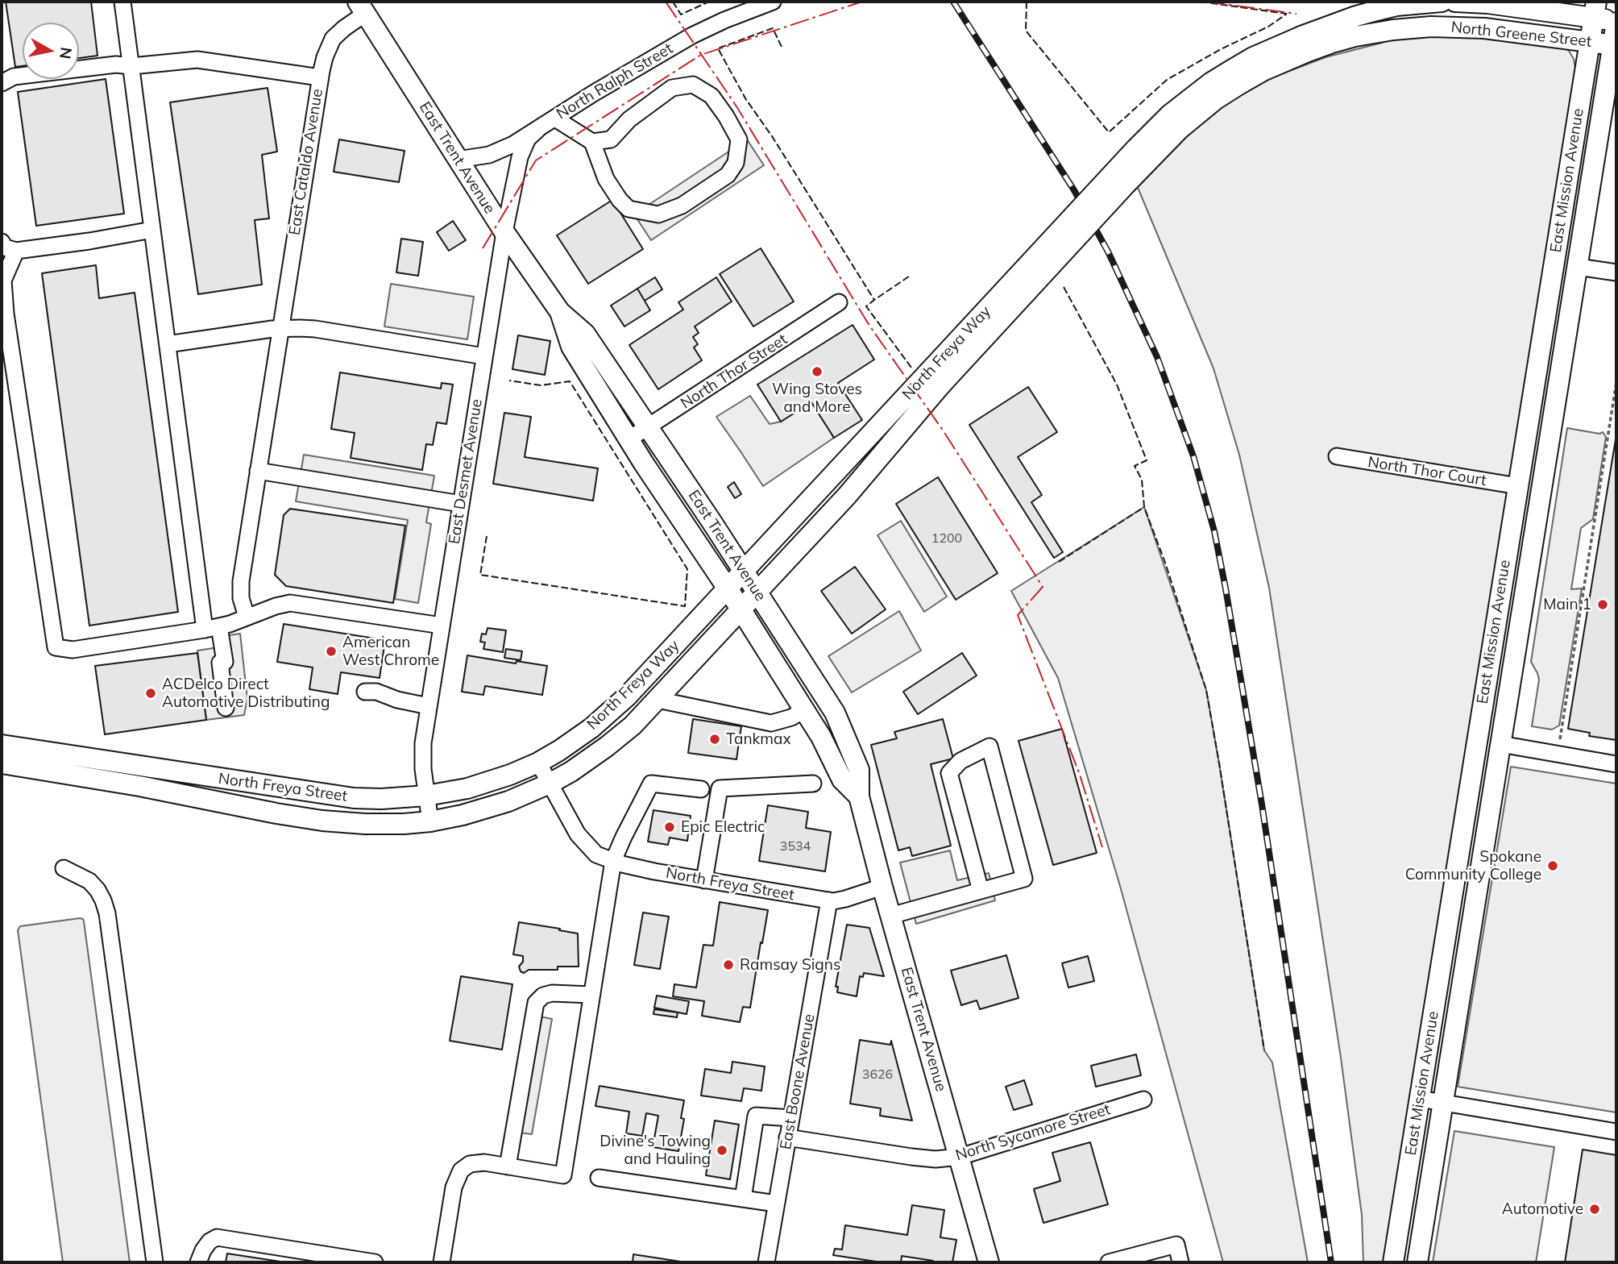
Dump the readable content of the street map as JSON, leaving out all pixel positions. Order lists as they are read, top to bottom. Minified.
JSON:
{"streets":{"main road":["North Greene Street","East Trent Avenue","East Mission Avenue","North Freya Way","North Freya Street"],"street":["North Ralph Street","East Cataldo Avenue","North Thor Street","East Desmet Avenue","North Thor Court","East Boone Avenue","North Sycamore Street"]},"crossings":[["North Greene Street","East Mission Avenue"],["North Greene Street","North Freya Way"],["North Ralph Street","East Trent Avenue"],["North Ralph Street","East Desmet Avenue"],["East Trent Avenue","East Cataldo Avenue"],["East Trent Avenue","North Freya Way"],["East Trent Avenue","North Thor Street"],["East Trent Avenue","East Desmet Avenue"],["East Trent Avenue","North Freya Street"],["East Trent Avenue","North Sycamore Street"],["East Mission Avenue","North Thor Court"],["North Freya Way","North Freya Street"],["East Desmet Avenue","North Freya Street"],["North Freya Street","East Boone Avenue"],["East Boone Avenue","North Sycamore Street"]],"places":["Wing Stoves and More","Main 1","American West Chrome","ACDelco Direct Automotive Distributing","Tankmax","Epic Electric","Spokane Community College","Ramsay Signs","Divine's Towing and Hauling","Automotive"],"house_numbers":["1200","3534","3626"],"north":"right"}
